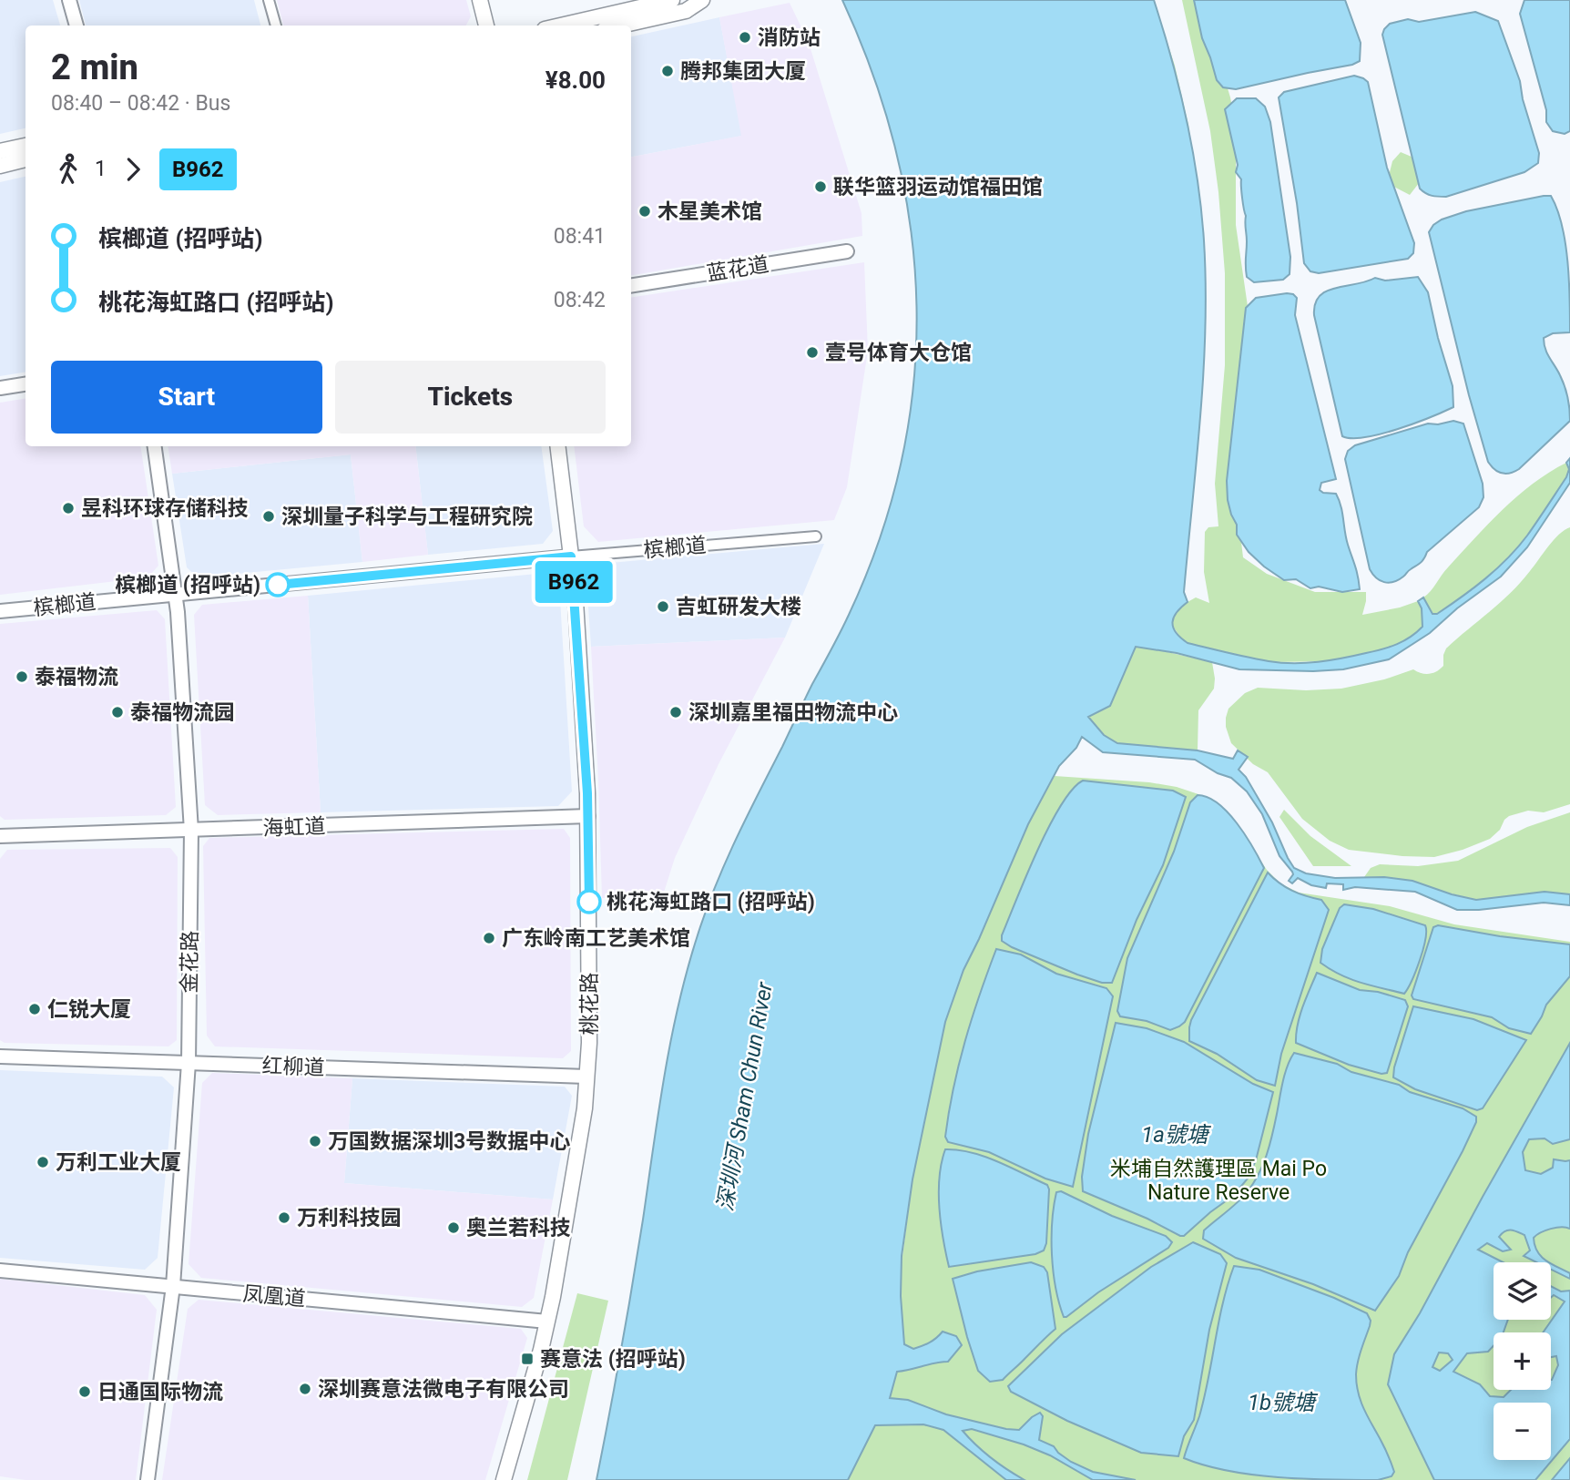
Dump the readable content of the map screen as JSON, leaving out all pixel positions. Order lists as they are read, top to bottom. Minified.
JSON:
{"streets":{"main road":["桃花路"],"street":["蓝花道","槟榔道","海虹道","金花路","红柳道","凤凰道"]},"crossings":[["槟榔道","金花路"],["槟榔道","桃花路"],["海虹道","金花路"],["海虹道","桃花路"],["金花路","红柳道"],["金花路","凤凰道"],["桃花路","红柳道"],["桃花路","凤凰道"]],"water":["深圳河 Sham Chun River","1a號塘","1b號塘"],"parks":["米埔自然護理區 Mai Po Nature Reserve"],"places":{"other":["消防站","腾邦集团大厦","联华篮羽运动馆福田馆","木星美术馆","壹号体育大仓馆","昱科环球存储科技","深圳量子科学与工程研究院","槟榔道 (招呼站)","吉虹研发大楼","泰福物流","泰福物流园","深圳嘉里福田物流中心","桃花海虹路口 (招呼站)","广东岭南工艺美术馆","仁锐大厦","万国数据深圳3号数据中心","万利工业大厦","万利科技园","奥兰若科技","深圳赛意法微电子有限公司","日通国际物流"],"transit":["赛意法 (招呼站)"]},"lines":["bus line B962"],"page":{"on_map":"B962","heading":["2 min","08:40 – 08:42 · Bus","¥8.00"],"legs":["1","B962"],"list":[{"name":"槟榔道 (招呼站)","value":"08:41"},{"name":"桃花海虹路口 (招呼站)","value":"08:42"}],"buttons":["Start","Tickets"],"map_buttons":["+","−"]}}
